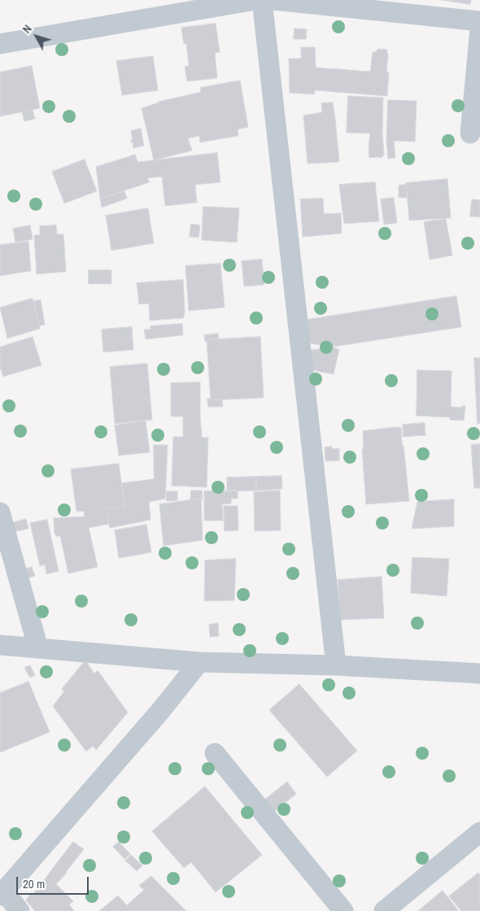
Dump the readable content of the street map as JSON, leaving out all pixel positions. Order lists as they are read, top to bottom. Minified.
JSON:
{"scale_bar":"20 m","north":"top left"}
